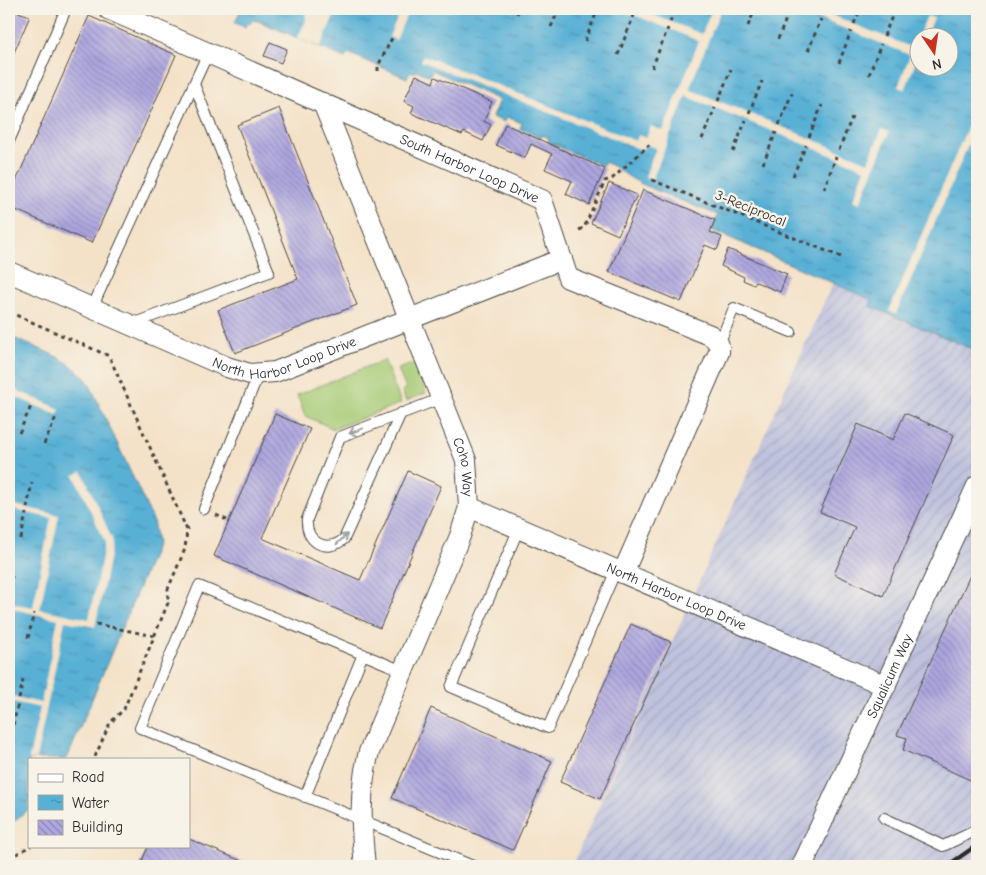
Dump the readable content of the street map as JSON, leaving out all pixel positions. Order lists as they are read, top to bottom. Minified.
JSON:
{"streets":{"street":["South Harbor Loop Drive","North Harbor Loop Drive","Coho Way","Squalicum Way"],"path":["3-Reciprocal"]},"crossings":[["South Harbor Loop Drive","North Harbor Loop Drive"],["South Harbor Loop Drive","Coho Way"],["North Harbor Loop Drive","Coho Way"],["North Harbor Loop Drive","Squalicum Way"]],"legend":["Road","Water","Building"],"north":"bottom"}
